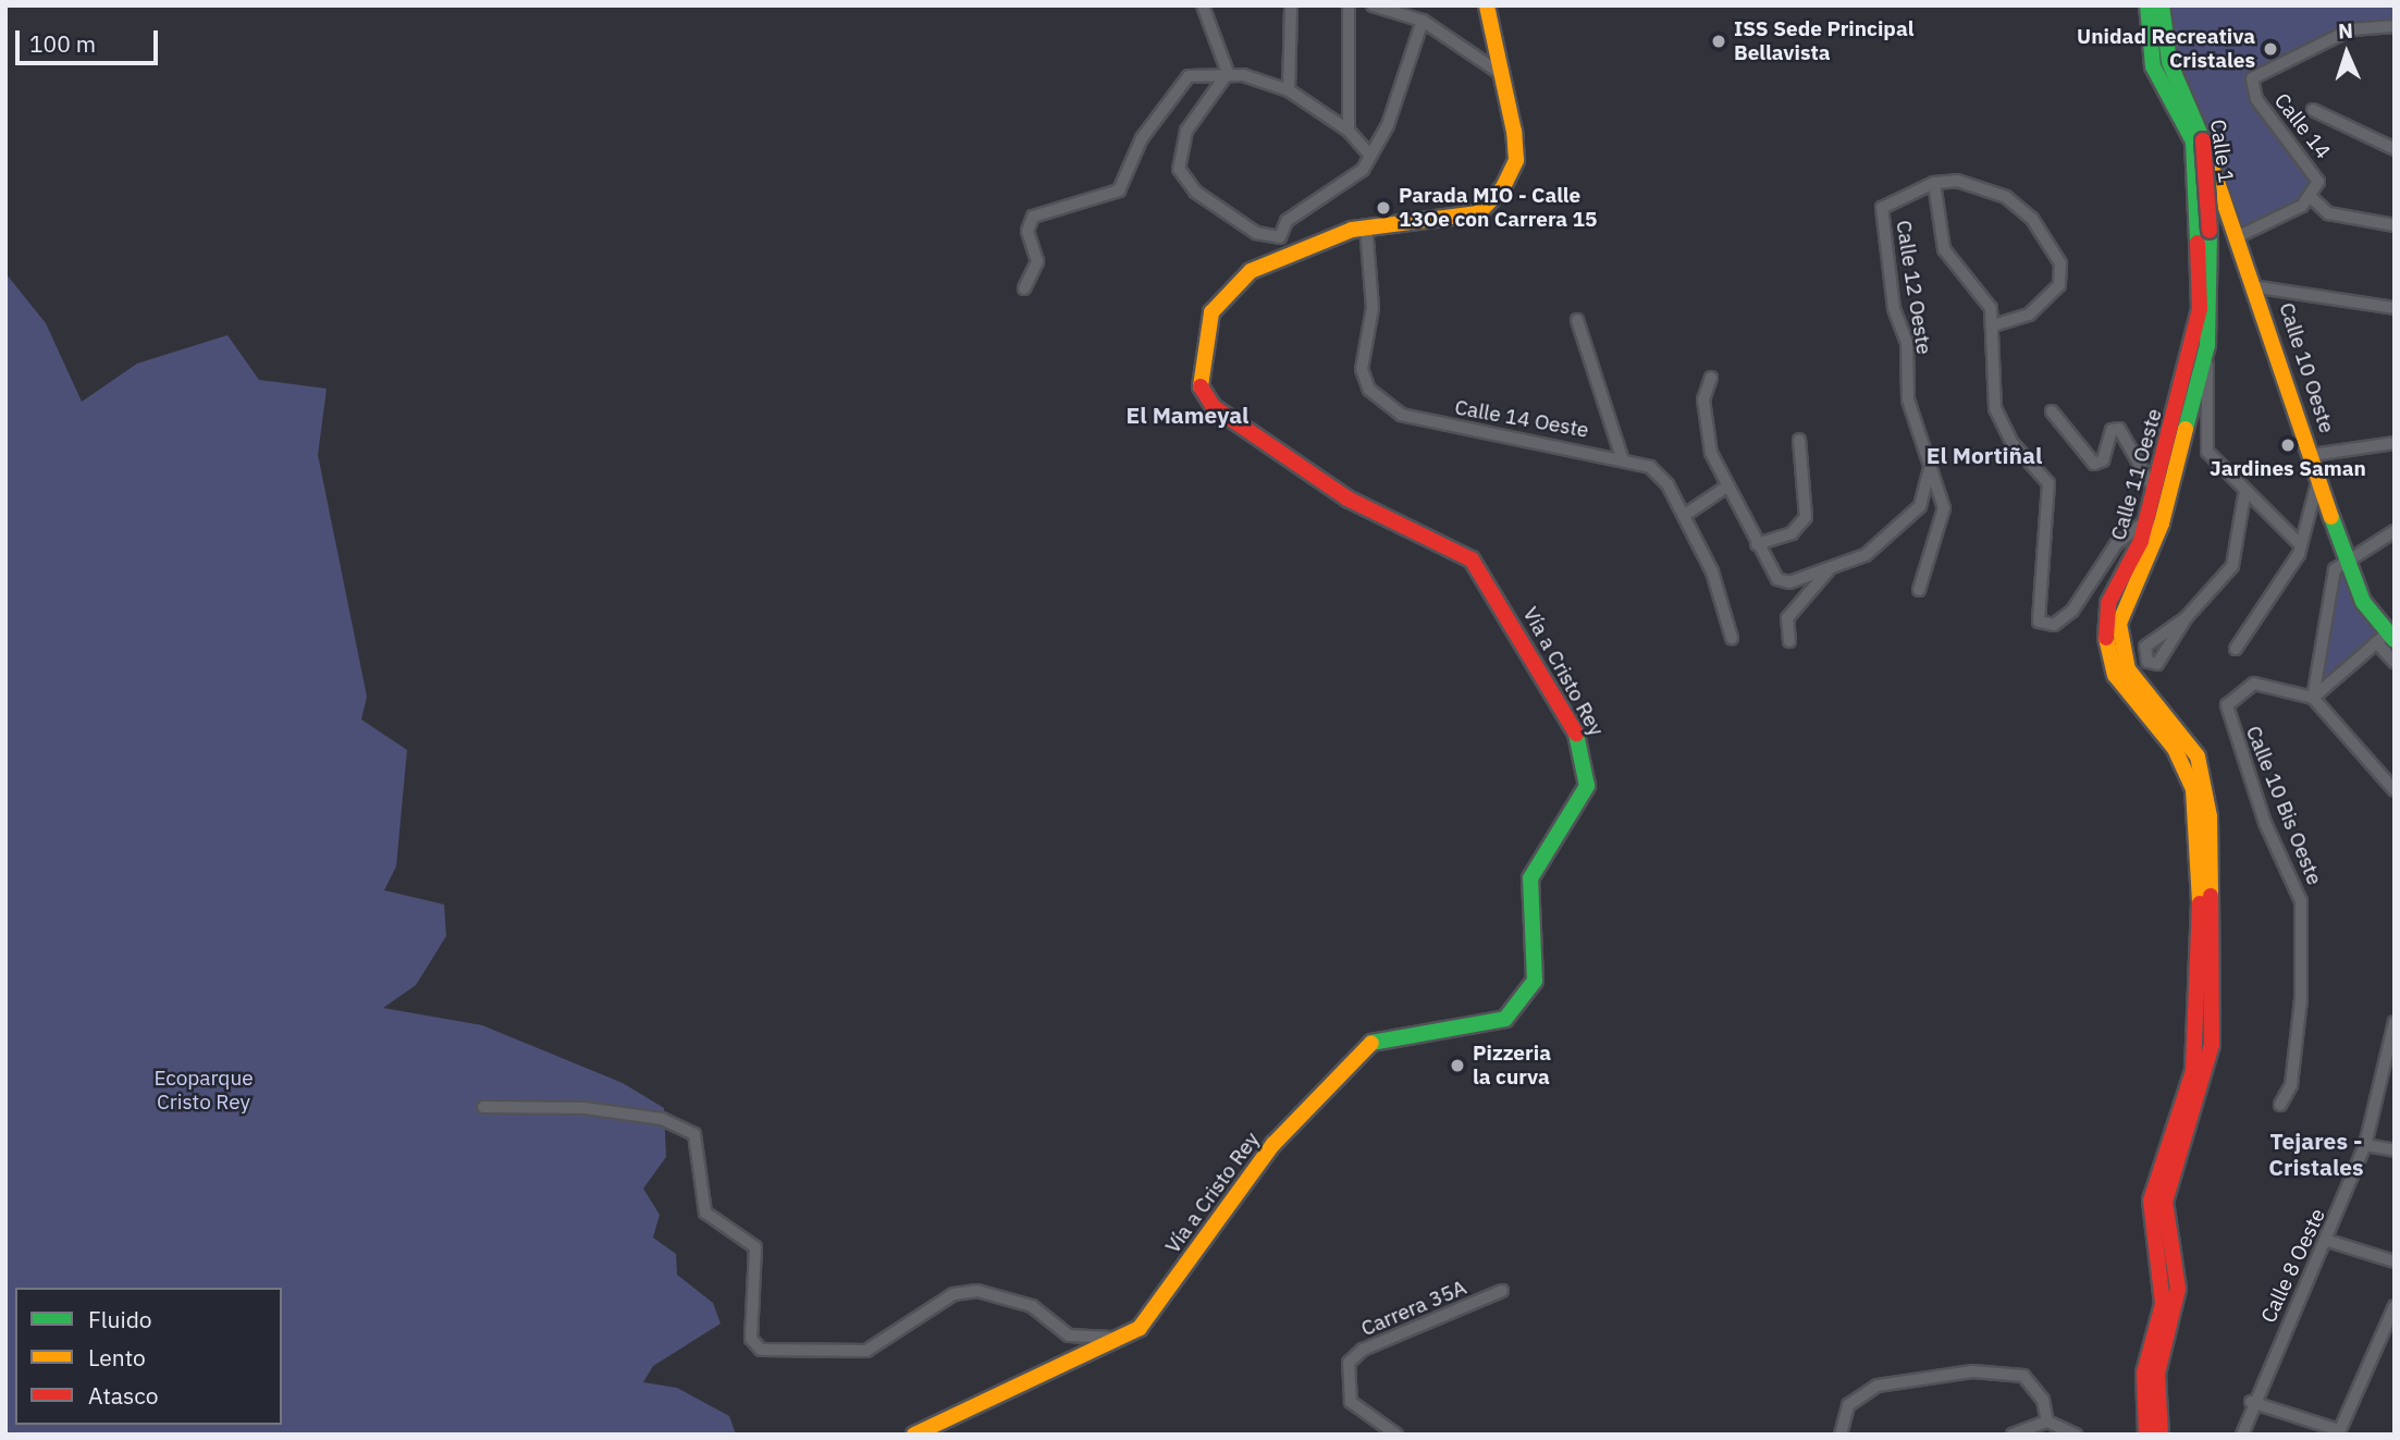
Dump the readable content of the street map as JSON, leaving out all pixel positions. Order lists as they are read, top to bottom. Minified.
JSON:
{"streets":{"main road":["Calle 1","Calle 10 Oeste","Calle 11 Oeste","Vía a Cristo Rey"],"street":["Calle 14","Calle 12 Oeste","Calle 14 Oeste","Calle 10 Bis Oeste","Calle 8 Oeste","Carrera 35A"]},"crossings":[["Calle 1","Calle 11 Oeste"],["Calle 10 Oeste","Calle 11 Oeste"],["Calle 14 Oeste","Vía a Cristo Rey"]],"districts":["El Mameyal","El Mortiñal","Tejares - Cristales"],"parks":["Ecoparque Cristo Rey"],"places":["ISS Sede Principal Bellavista","Unidad Recreativa Cristales","Parada MIO - Calle 13Oe con Carrera 15","Jardines Saman","Pizzeria la curva"],"legend":["Fluido","Lento","Atasco"],"scale_bar":"100 m","north":"top"}
